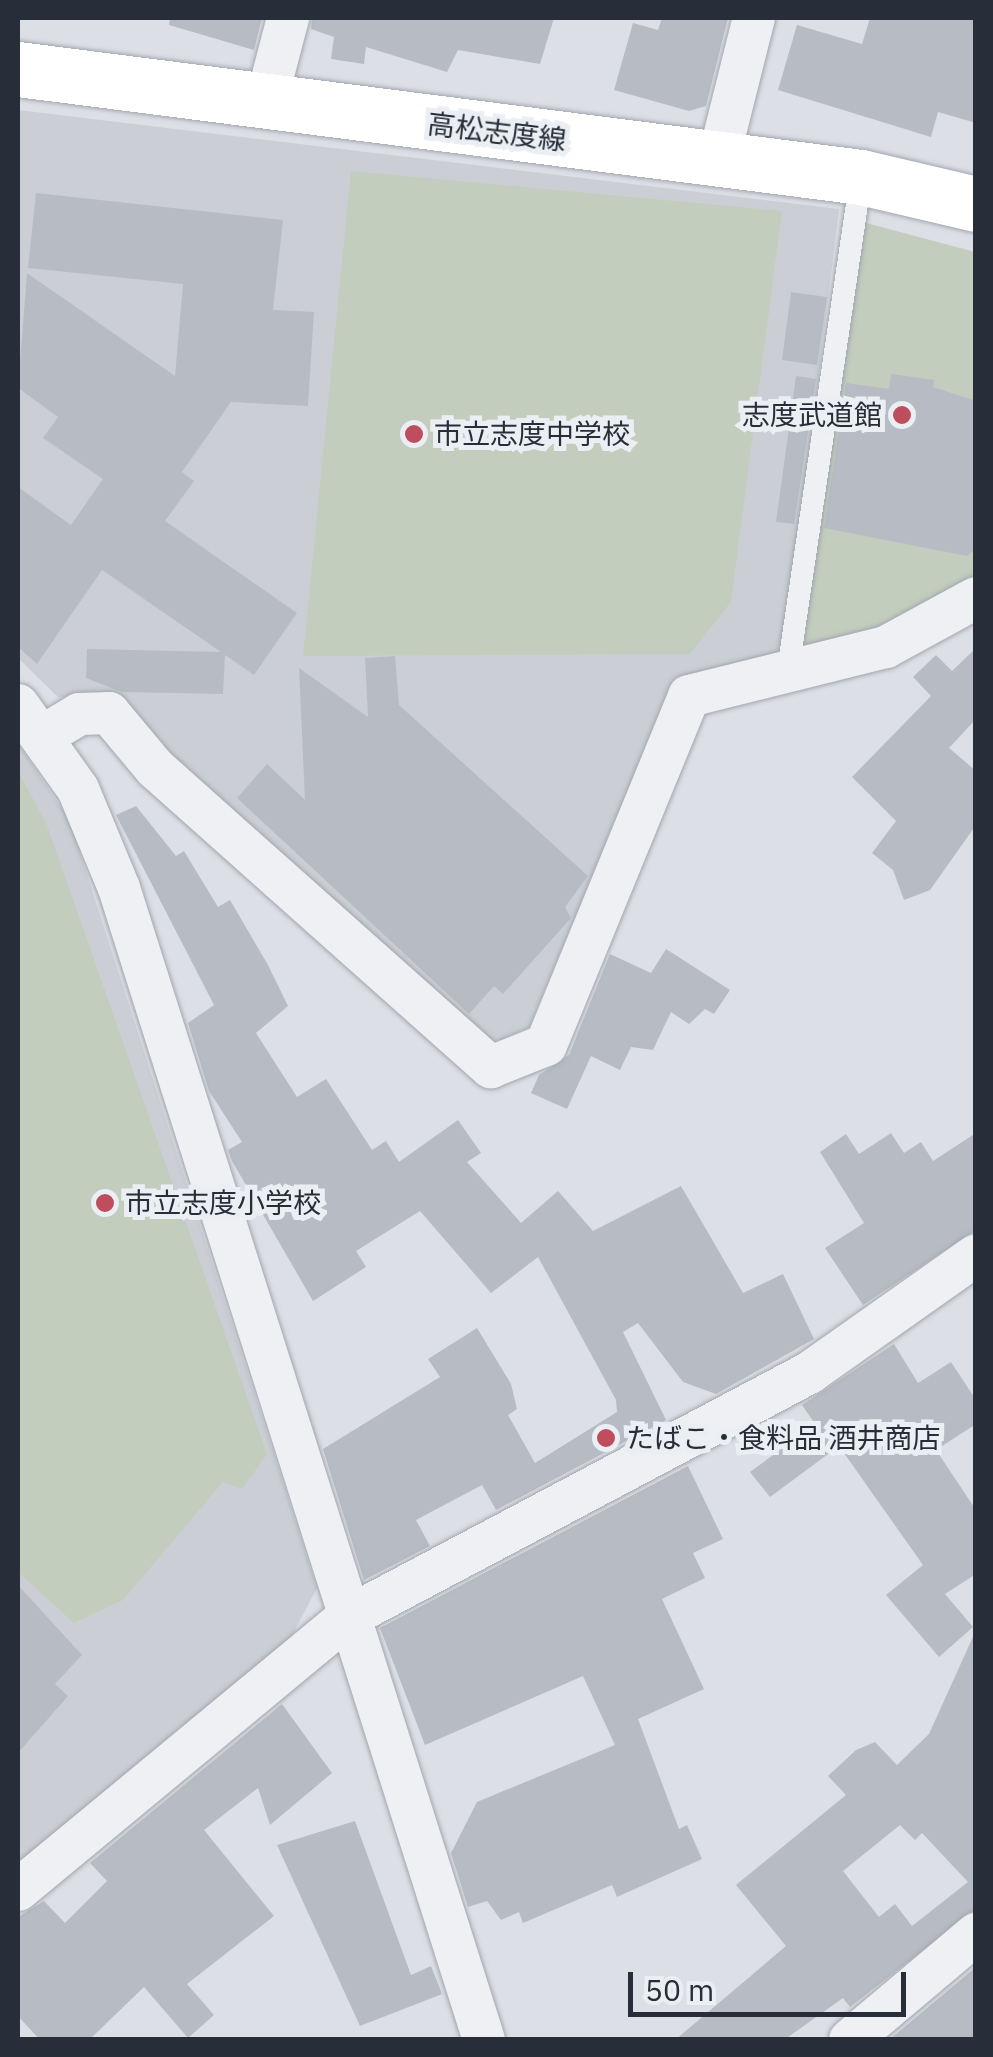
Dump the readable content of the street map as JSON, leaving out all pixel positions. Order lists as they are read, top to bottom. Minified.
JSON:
{"streets":{"main road":["高松志度線"]},"places":["志度武道館","市立志度中学校","市立志度小学校","たばこ・食料品 酒井商店"],"scale_bar":"50 m"}
